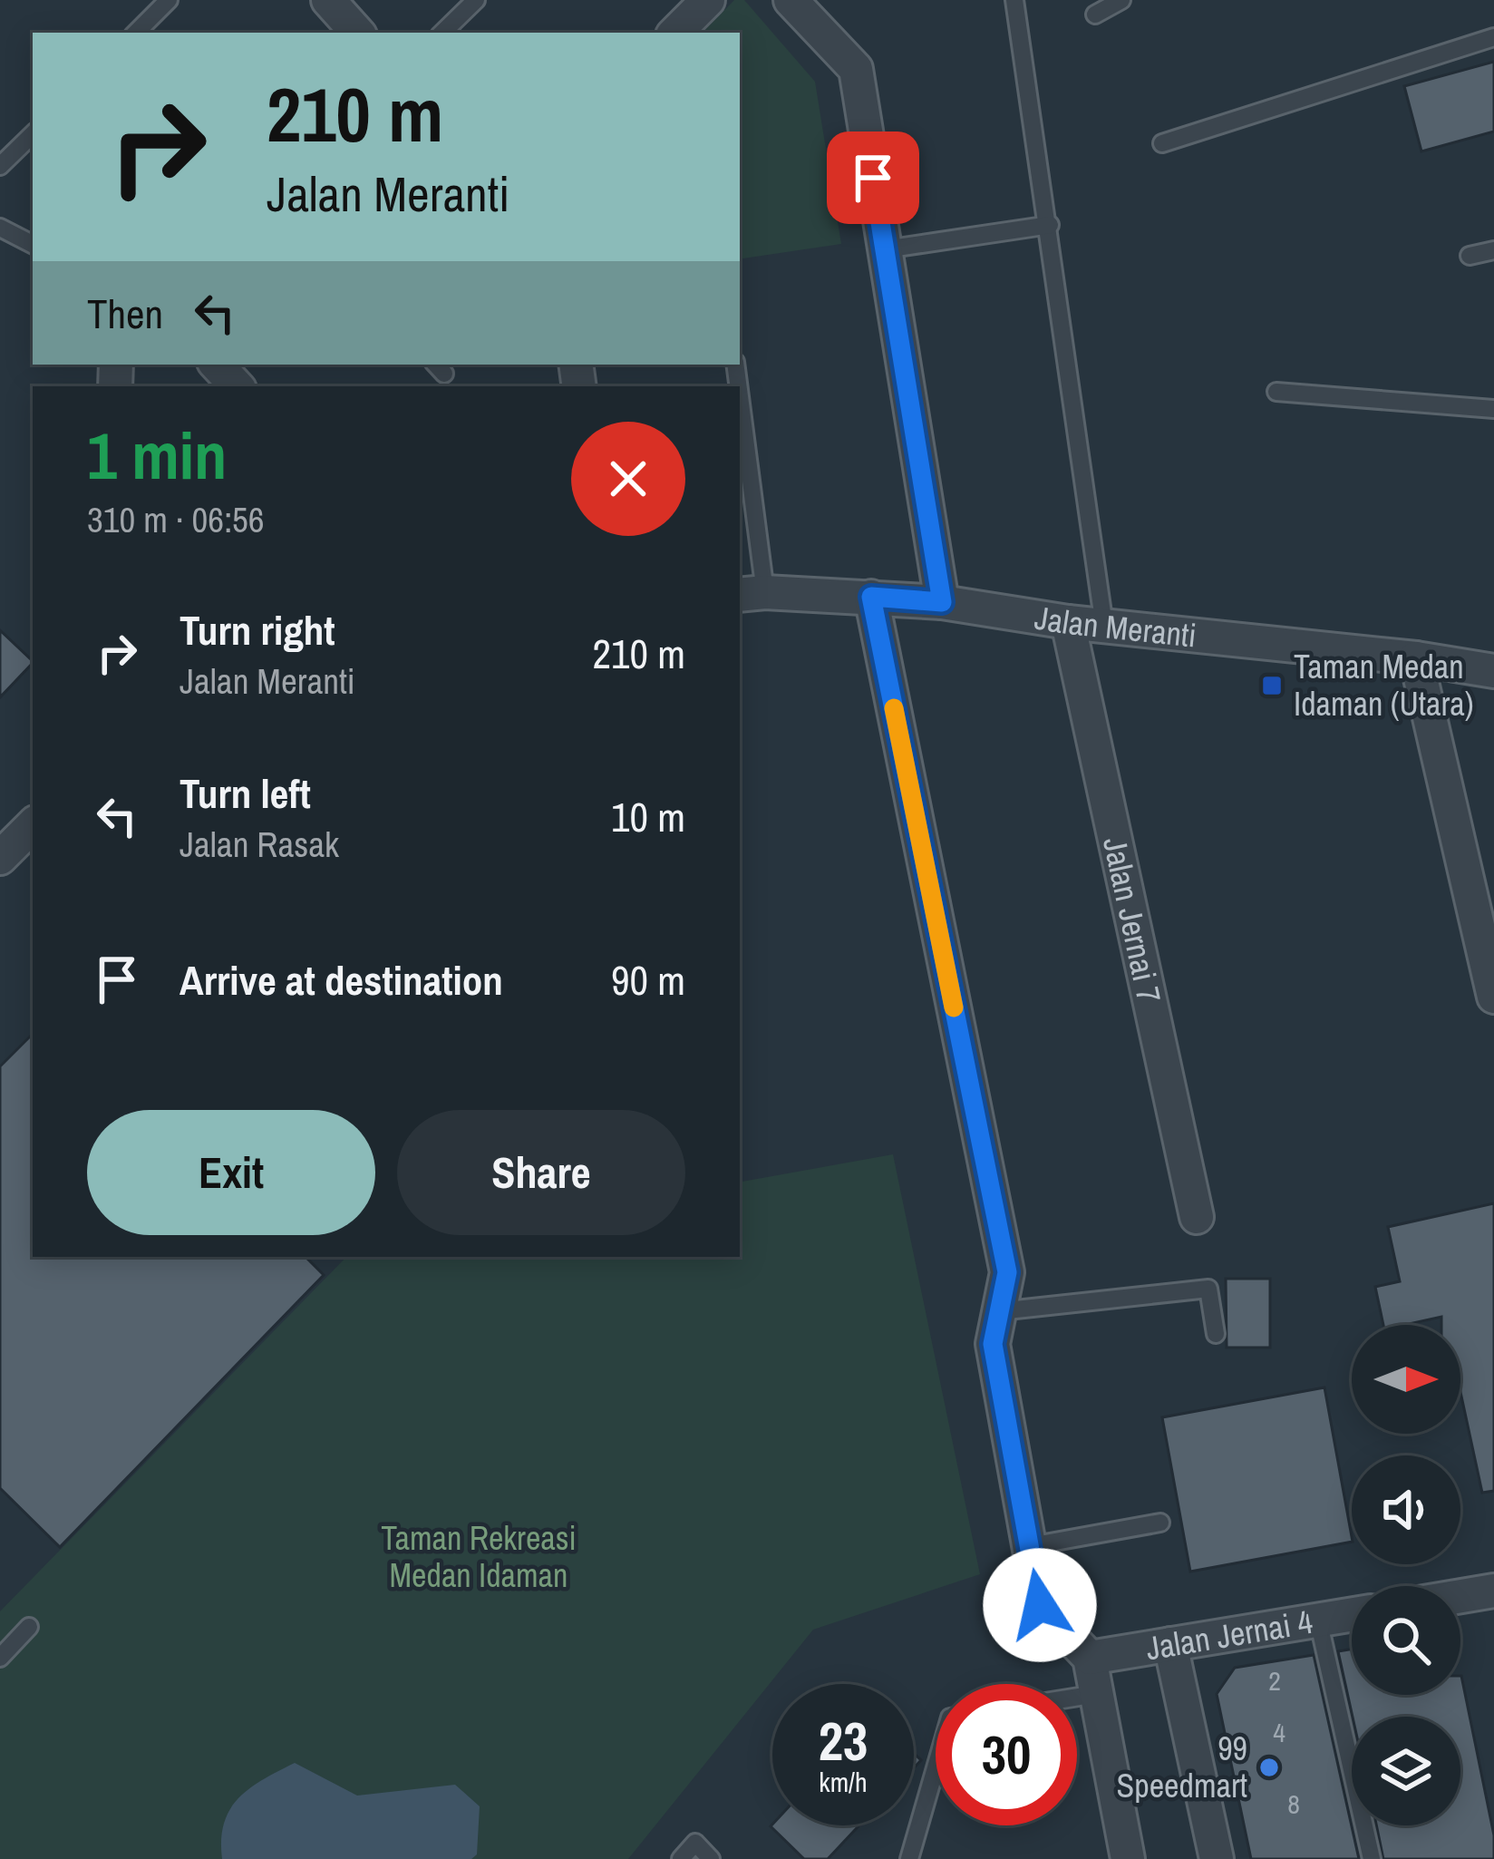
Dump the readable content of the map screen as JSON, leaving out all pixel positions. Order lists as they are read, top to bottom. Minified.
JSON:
{"streets":{"street":["Jalan Meranti","Jalan Jernai 7","Jalan Jernai 4"]},"crossings":[["Jalan Meranti","Jalan Jernai 7"]],"parks":["Taman Rekreasi Medan Idaman"],"places":{"transit":["Taman Medan Idaman (Utara)"],"other":["99 Speedmart"]},"house_numbers":["2","4","8"],"north":"right","page":{"turn":["210 m","Jalan Meranti"],"then":"Then","heading":["1 min","310 m · 06:56"],"list":[{"name":"Turn right","note":"Jalan Meranti","value":"210 m"},{"name":"Turn left","note":"Jalan Rasak","value":"10 m"},{"name":"Arrive at destination","value":"90 m"}],"buttons":["Exit","Share"],"speed":"23 km/h","limit":"30"}}
